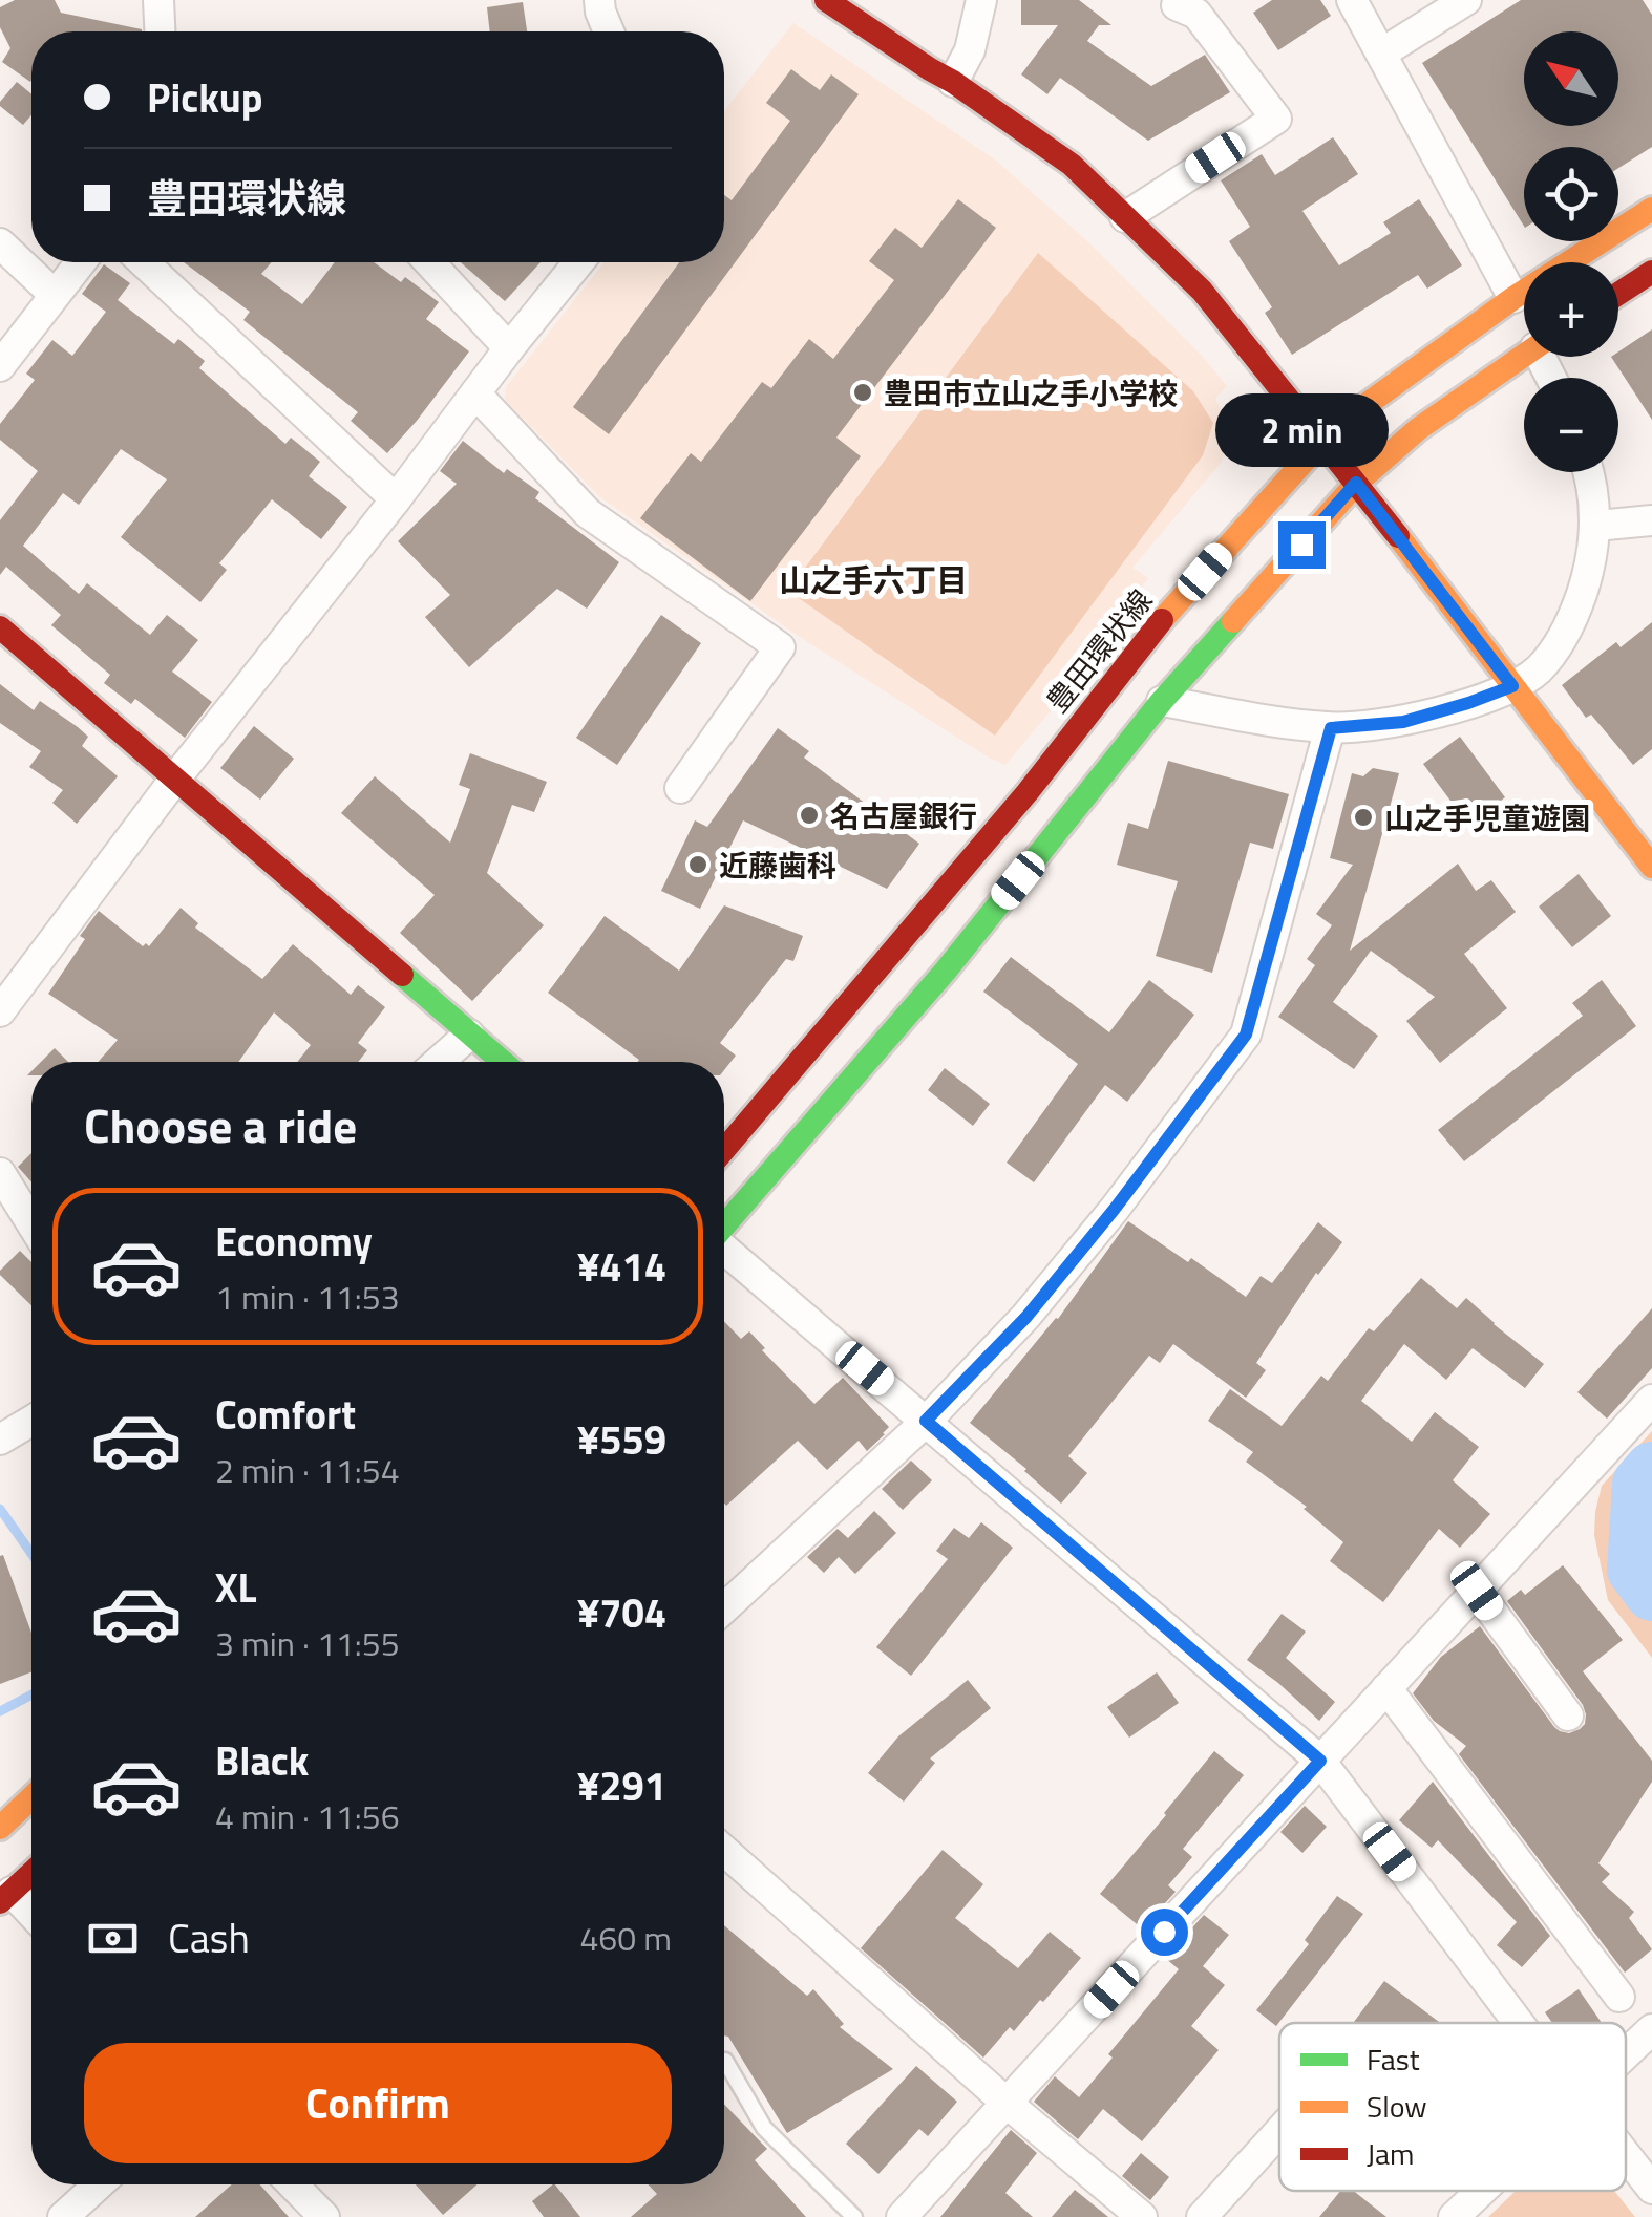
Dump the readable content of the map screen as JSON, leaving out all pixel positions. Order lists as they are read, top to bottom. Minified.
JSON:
{"streets":{"main road":["豊田環状線"]},"districts":["山之手六丁目"],"places":["豊田市立山之手小学校","名古屋銀行","山之手児童遊園","近藤歯科"],"legend":["Fast","Slow","Jam"],"north":"top left","page":{"map_buttons":["+","−"],"banner":["Pickup","豊田環状線"],"bubble":"2 min","heading":"Choose a ride","list":[{"name":"Economy","note":"1 min · 11:53","value":"¥414"},{"name":"Comfort","note":"2 min · 11:54","value":"¥559"},{"name":"XL","note":"3 min · 11:55","value":"¥704"},{"name":"Black","note":"4 min · 11:56","value":"¥291"}],"pay":["Cash","460 m"],"buttons":"Confirm"}}
